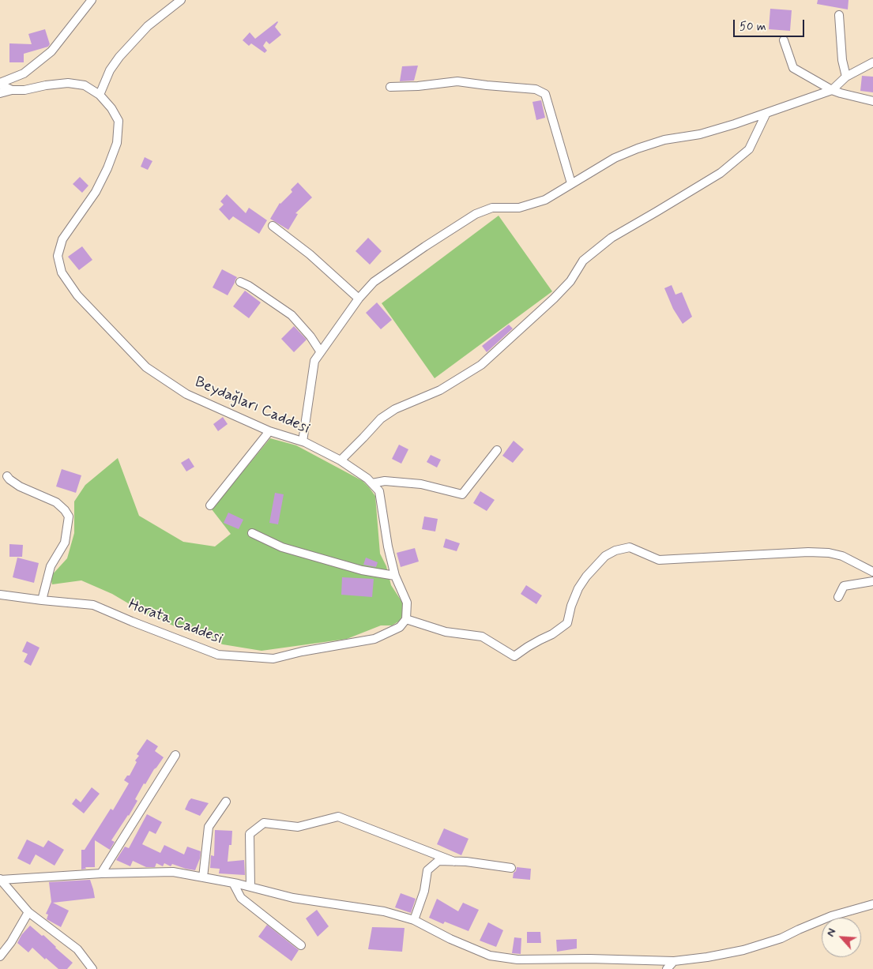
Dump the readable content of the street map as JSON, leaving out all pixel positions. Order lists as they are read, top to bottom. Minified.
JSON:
{"streets":{"street":["Beydağları Caddesi","Horata Caddesi"]},"crossings":[["Beydağları Caddesi","Horata Caddesi"]],"scale_bar":"50 m","north":"top left"}
